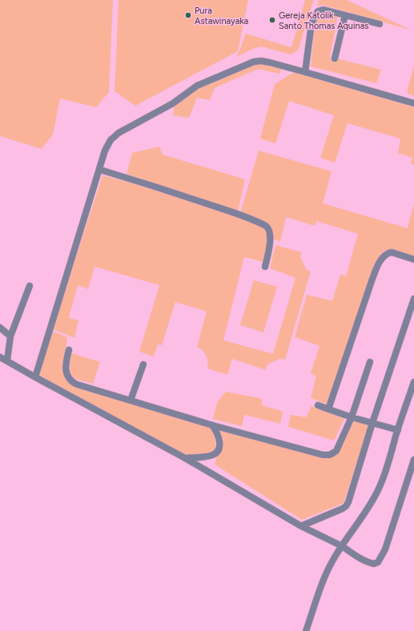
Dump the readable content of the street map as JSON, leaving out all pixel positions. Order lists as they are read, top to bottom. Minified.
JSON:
{"places":["Pura Astawinayaka","Gereja Katolik Santo Thomas Aquinas"]}
